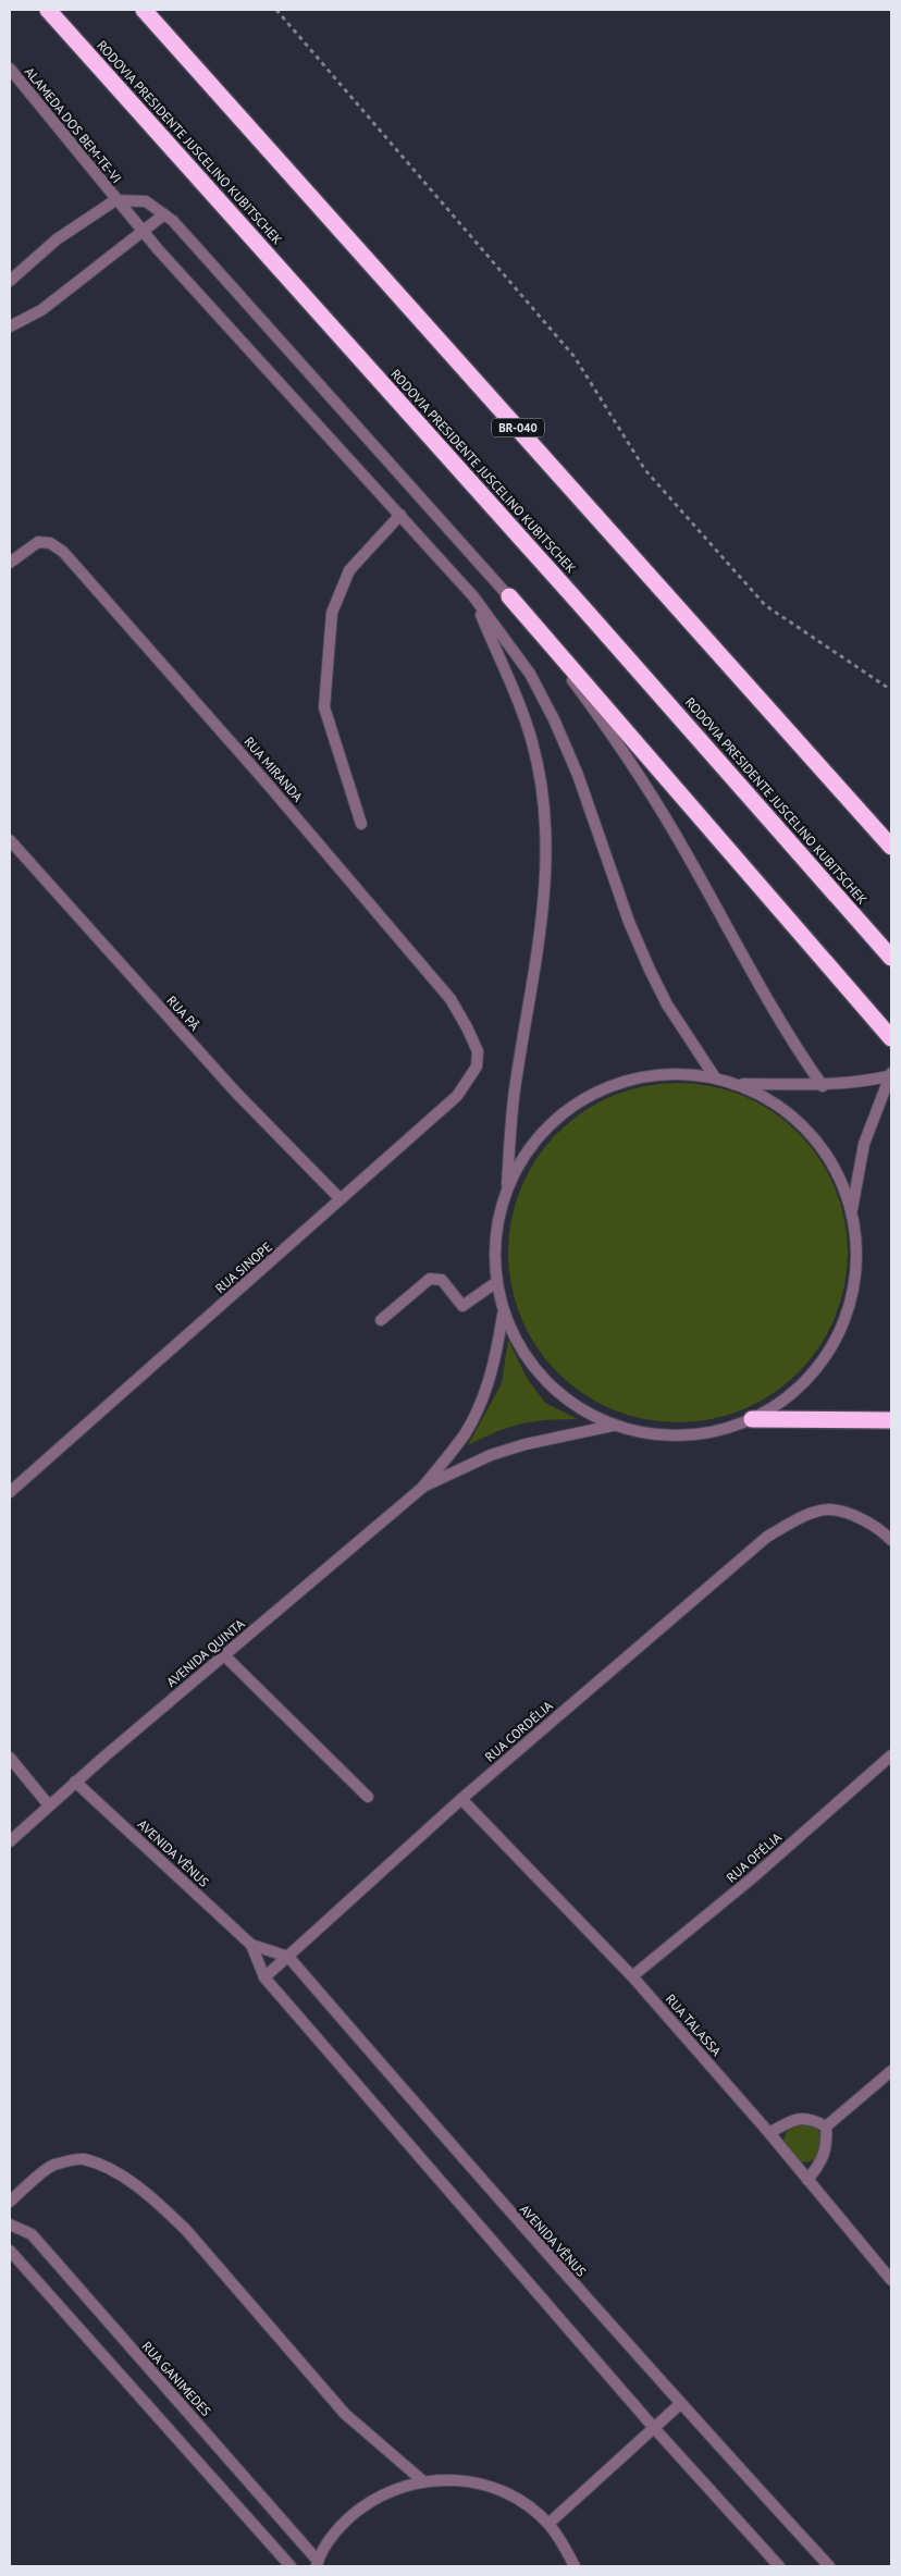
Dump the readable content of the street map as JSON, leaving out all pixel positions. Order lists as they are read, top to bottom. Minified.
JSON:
{"streets":{"highway":["RODOVIA PRESIDENTE JUSCELINO KUBITSCHEK","BR-040"],"street":["ALAMEDA DOS BEM-TE-VI","RUA MIRANDA","RUA PÃ","RUA SINOPE","AVENIDA QUINTA","RUA CORDÉLIA","AVENIDA VÊNUS","RUA OFÉLIA","RUA TALASSA","RUA GANIMEDES"]},"crossings":[["RUA MIRANDA","RUA SINOPE"],["RUA PÃ","RUA SINOPE"],["AVENIDA QUINTA","AVENIDA VÊNUS"],["RUA CORDÉLIA","AVENIDA VÊNUS"],["RUA CORDÉLIA","RUA TALASSA"],["RUA OFÉLIA","RUA TALASSA"]]}
